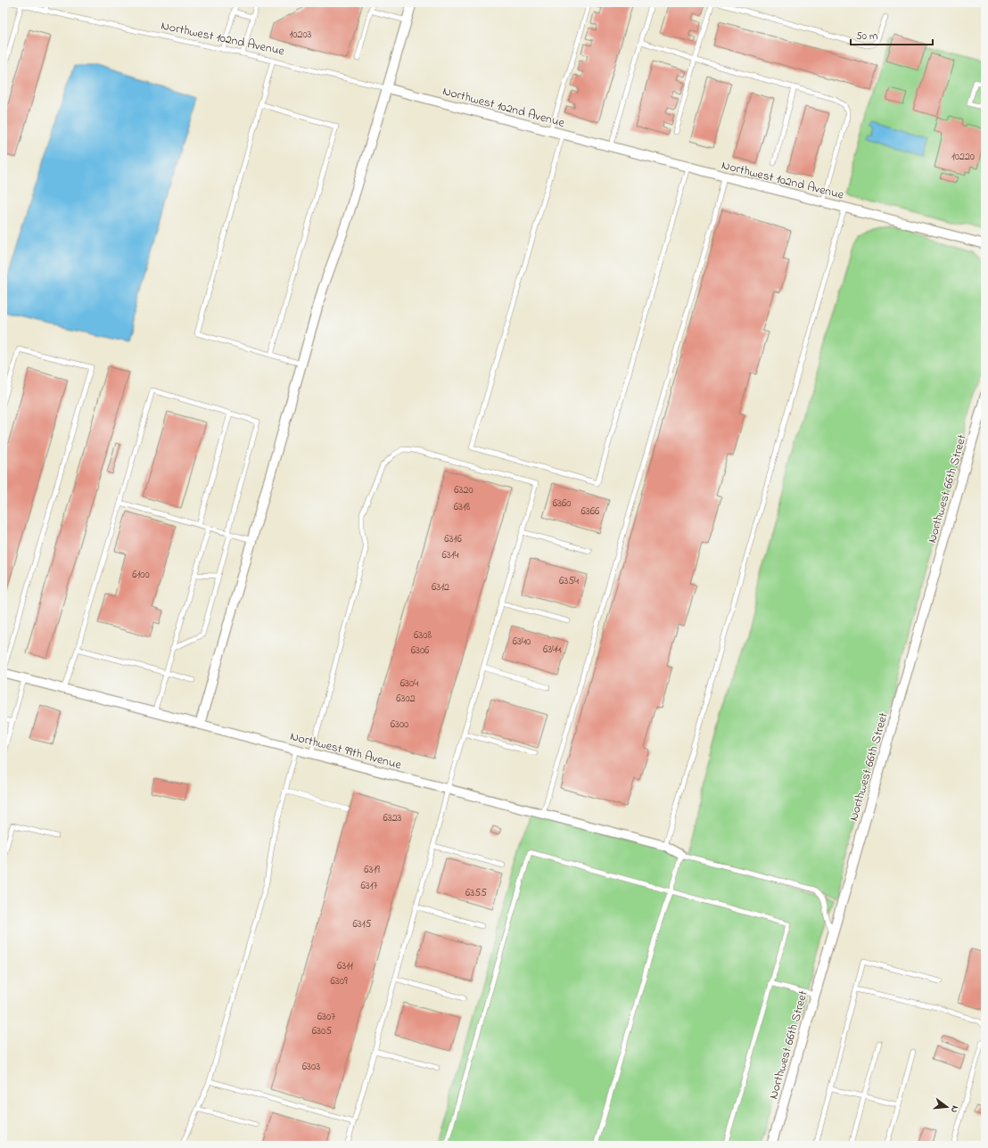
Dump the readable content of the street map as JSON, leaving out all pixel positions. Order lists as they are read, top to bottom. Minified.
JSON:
{"streets":{"street":["Northwest 102nd Avenue","Northwest 66th Street","Northwest 99th Avenue"]},"house_numbers":["10203","10220","6320","6360","6318","6366","6316","6314","6100","6354","6312","6308","6340","6344","6306","6304","6302","6300","6323","6319","6317","6355","6315","6311","6309","6307","6305","6303"],"scale_bar":"50 m","north":"right"}
